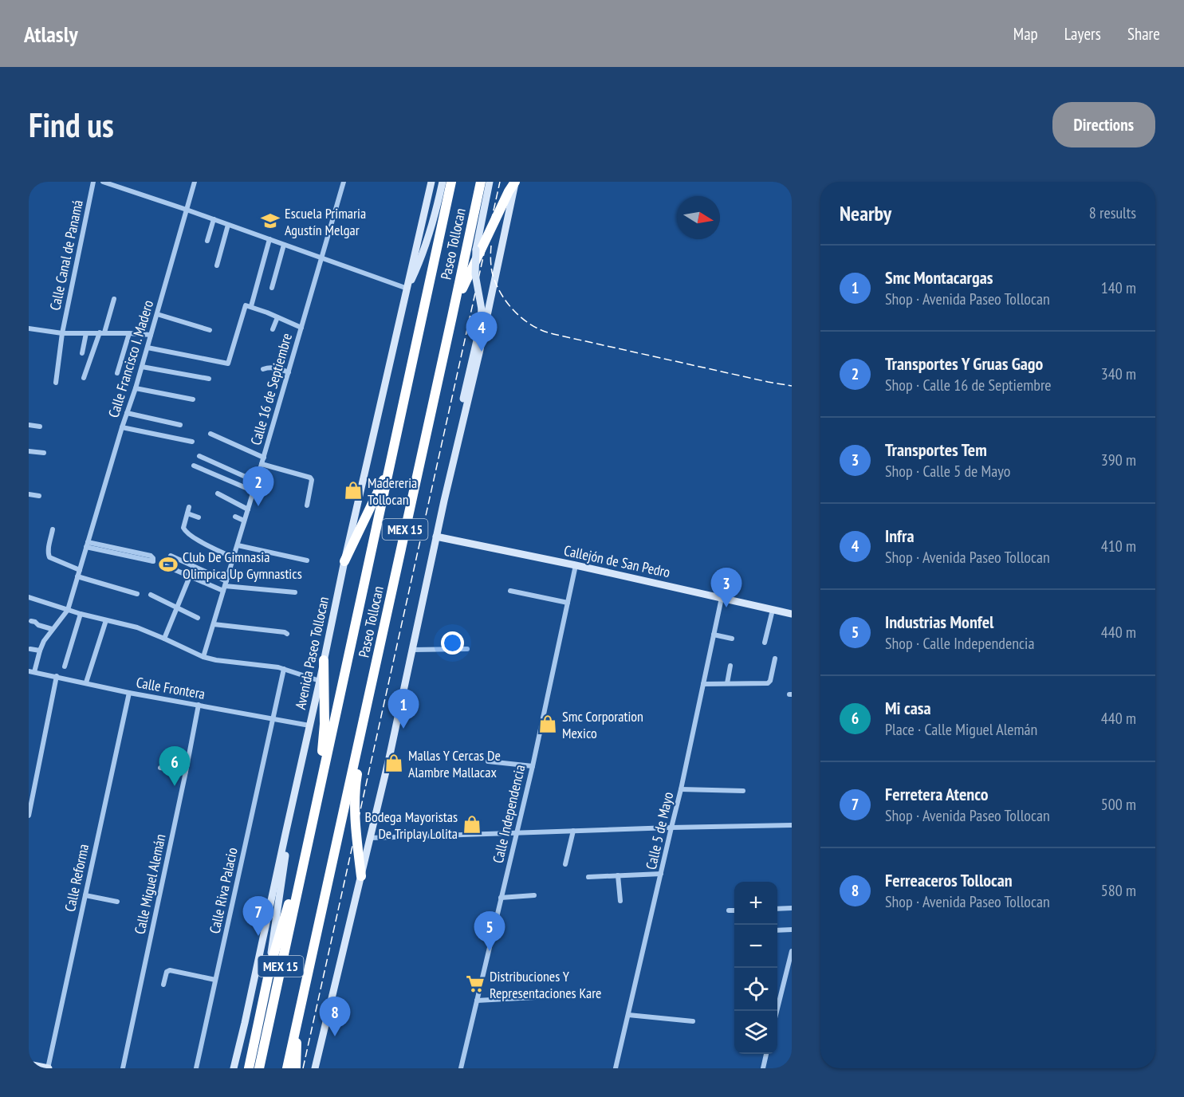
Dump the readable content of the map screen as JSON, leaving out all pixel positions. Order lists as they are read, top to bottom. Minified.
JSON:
{"streets":{"highway":["Paseo Tollocan","MEX 15"],"main road":["Callejón de San Pedro","Avenida Paseo Tollocan"],"street":["Calle Canal de Panamá","Calle Francisco I. Madero","Calle 16 de Septiembre","Calle Frontera","Calle Independencia","Calle 5 de Mayo","Calle Reforma","Calle Miguel Alemán","Calle Riva Palacio"]},"crossings":[["Calle Francisco I. Madero","Calle Frontera"],["Callejón de San Pedro","Calle Independencia"],["Callejón de San Pedro","Calle 5 de Mayo"],["Avenida Paseo Tollocan","Calle Frontera"],["Calle Frontera","Calle Reforma"],["Calle Frontera","Calle Miguel Alemán"],["Calle Frontera","Calle Riva Palacio"]],"places":{"school or university":["Escuela Primaria Agustín Melgar"],"shop":["Madereria Tollocan","Smc Corporation Mexico","Mallas Y Cercas De Alambre Mallacax","Bodega Mayoristas De Triplay Lolita"],"sports":["Club De Gimnasia Olimpica Up Gymnastics"],"supermarket":["Distribuciones Y Representaciones Kare"]},"north":"right","page":{"header":"Atlasly","nav":["Map","Layers","Share"],"buttons":"Directions","title":"Find us","heading":["Nearby","8 results"],"list":[{"mark":"1","name":"Smc Montacargas","note":"Shop · Avenida Paseo Tollocan","value":"140 m"},{"mark":"2","name":"Transportes Y Gruas Gago","note":"Shop · Calle 16 de Septiembre","value":"340 m"},{"mark":"3","name":"Transportes Tem","note":"Shop · Calle 5 de Mayo","value":"390 m"},{"mark":"4","name":"Infra","note":"Shop · Avenida Paseo Tollocan","value":"410 m"},{"mark":"5","name":"Industrias Monfel","note":"Shop · Calle Independencia","value":"440 m"},{"mark":"6","name":"Mi casa","note":"Place · Calle Miguel Alemán","value":"440 m"},{"mark":"7","name":"Ferretera Atenco","note":"Shop · Avenida Paseo Tollocan","value":"500 m"},{"mark":"8","name":"Ferreaceros Tollocan","note":"Shop · Avenida Paseo Tollocan","value":"580 m"}],"pins":["4","2","3","1","6","7","5","8"],"map_buttons":["+","−"]}}
